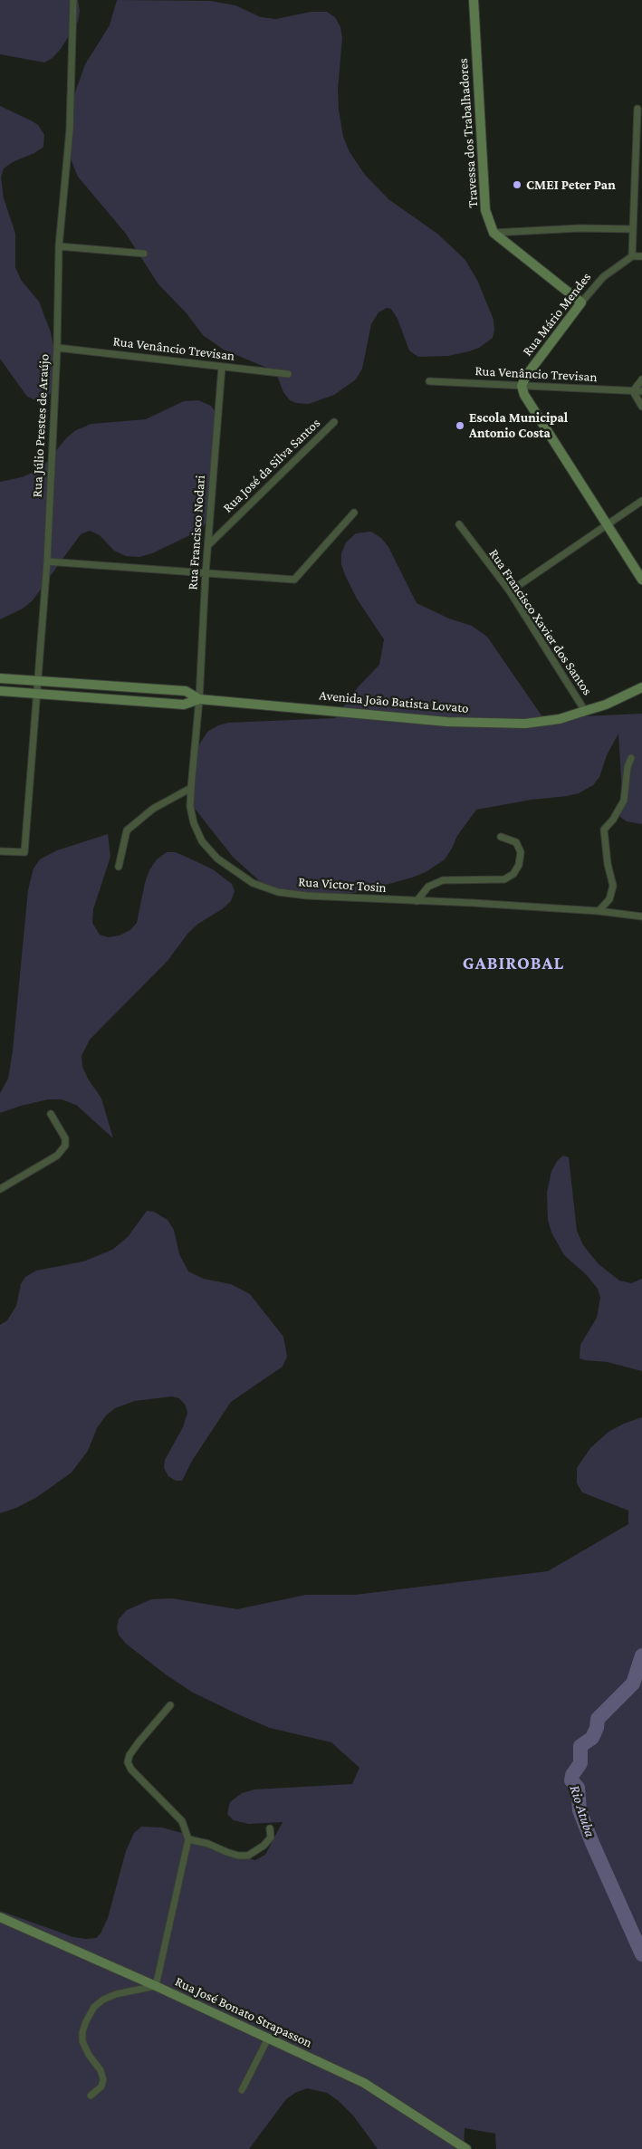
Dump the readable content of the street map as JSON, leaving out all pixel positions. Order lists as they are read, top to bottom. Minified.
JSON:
{"streets":{"street":["Travessa dos Trabalhadores","Rua Mário Mendes","Rua Venâncio Trevisan","Rua Júlio Prestes de Araújo","Rua José da Silva Santos","Rua Francisco Nodari","Rua Francisco Xavier dos Santos","Avenida João Batista Lovato","Rua Victor Tosin","Rua José Bonato Strapasson"]},"crossings":[["Rua Mário Mendes","Rua Venâncio Trevisan"],["Rua Venâncio Trevisan","Rua Júlio Prestes de Araújo"],["Rua Venâncio Trevisan","Rua Francisco Nodari"],["Rua Júlio Prestes de Araújo","Avenida João Batista Lovato"],["Rua José da Silva Santos","Rua Francisco Nodari"],["Rua Francisco Nodari","Avenida João Batista Lovato"],["Rua Francisco Nodari","Rua Victor Tosin"],["Rua Francisco Xavier dos Santos","Avenida João Batista Lovato"],["Avenida João Batista Lovato","Rua Victor Tosin"]],"districts":["GABIROBAL"],"water":["Rio Atuba"],"places":["CMEI Peter Pan","Escola Municipal Antonio Costa"]}
